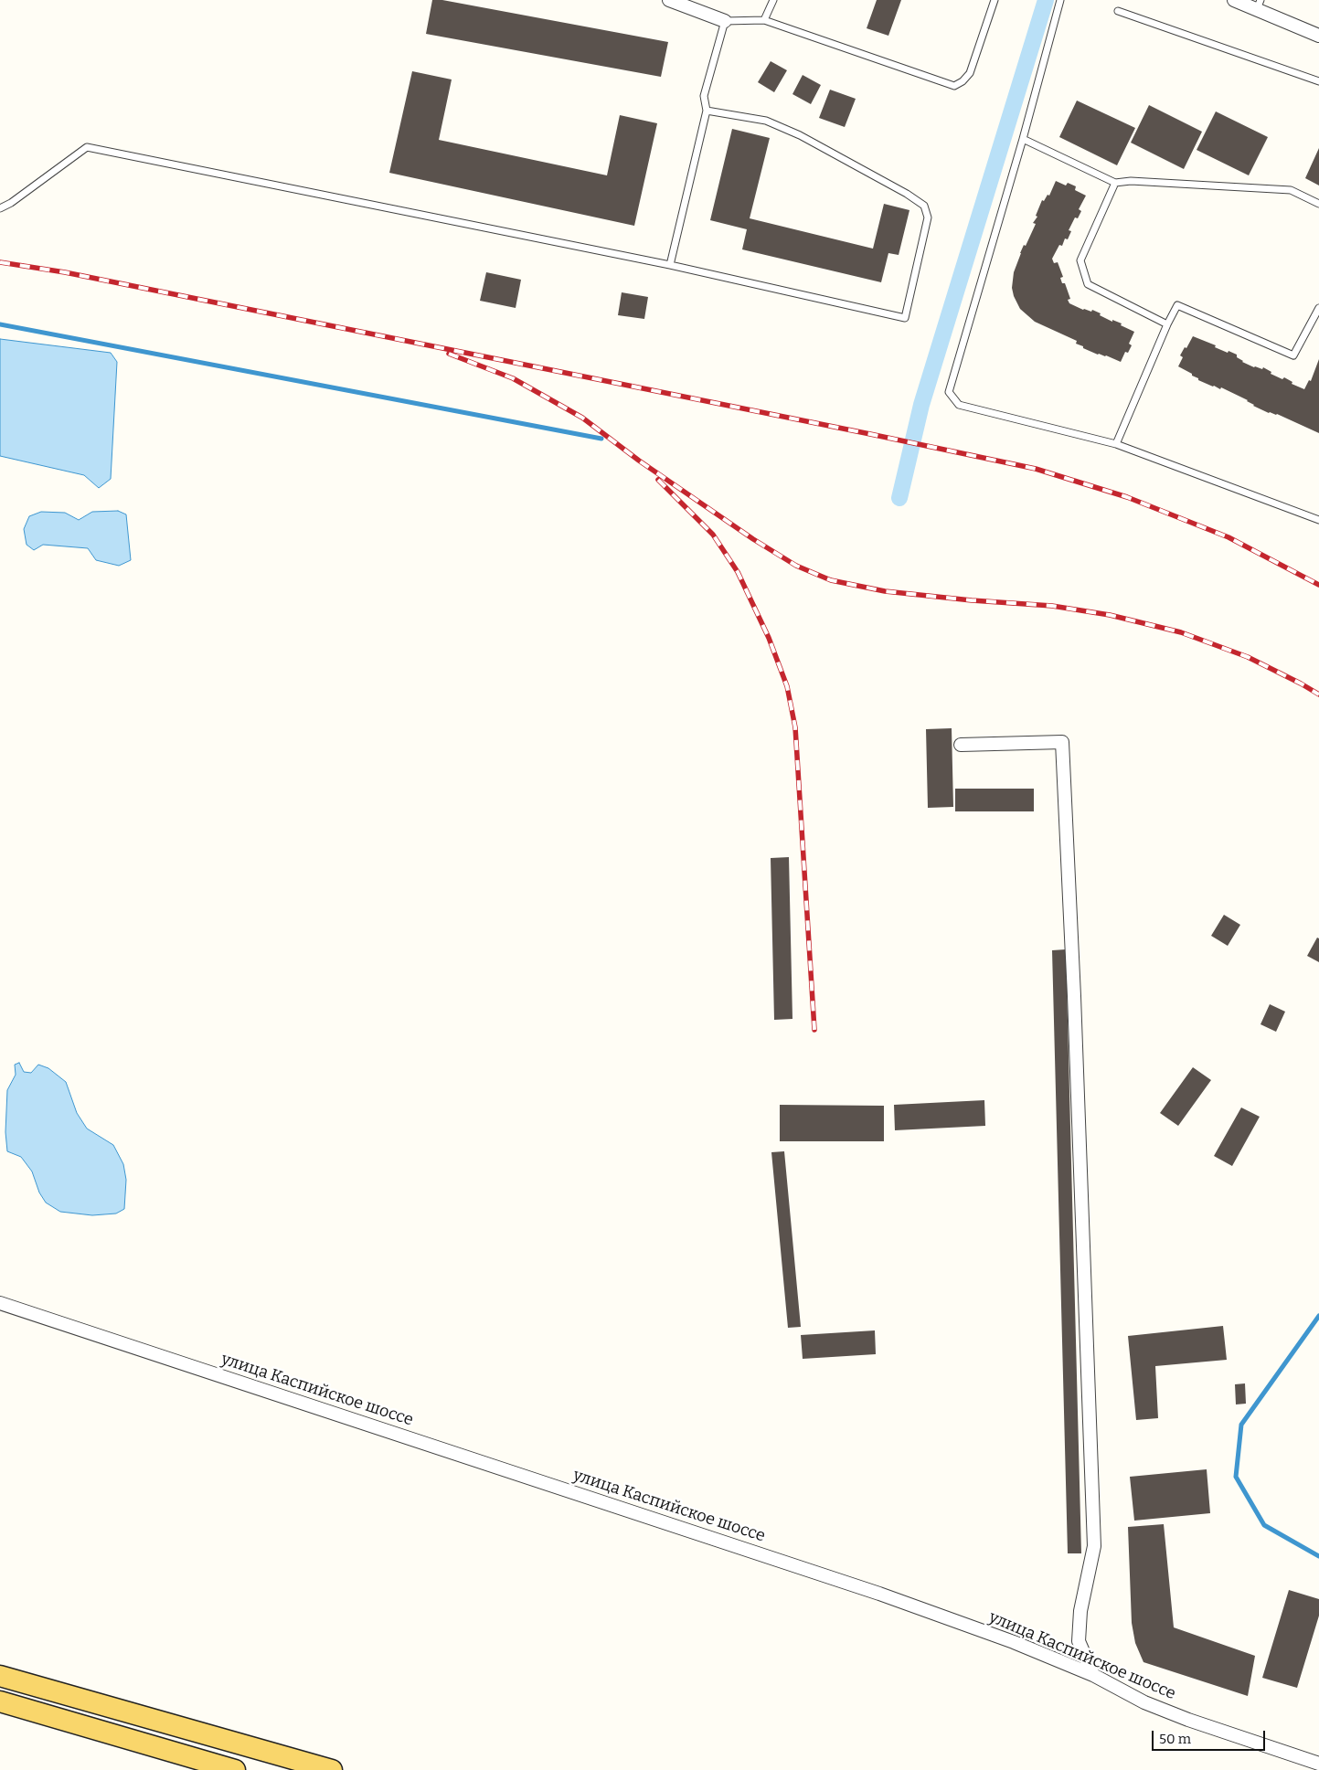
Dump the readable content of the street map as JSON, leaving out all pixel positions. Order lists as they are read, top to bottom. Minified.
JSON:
{"streets":{"street":["улица Каспийское шоссе"]},"scale_bar":"50 m"}
